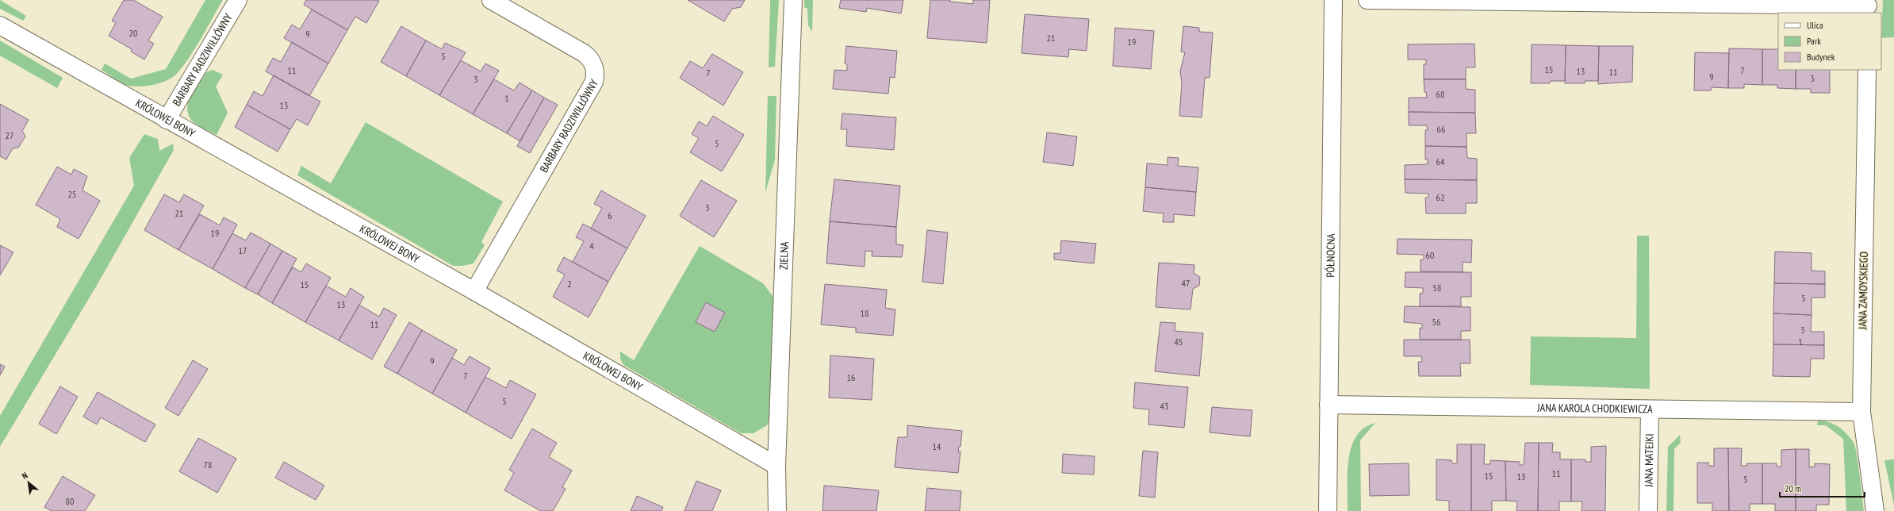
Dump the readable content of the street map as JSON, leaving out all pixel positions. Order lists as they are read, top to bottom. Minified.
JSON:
{"streets":{"street":["BARBARY RADZIWIŁŁÓWNY","KRÓLOWEJ BONY","ZIELNA","PÓŁNOCNA","JANA ZAMOYSKIEGO","JANA KAROLA CHODKIEWICZA","JANA MATEJKI"]},"crossings":[["BARBARY RADZIWIŁŁÓWNY","KRÓLOWEJ BONY"],["KRÓLOWEJ BONY","ZIELNA"],["PÓŁNOCNA","JANA KAROLA CHODKIEWICZA"],["JANA ZAMOYSKIEGO","JANA KAROLA CHODKIEWICZA"],["JANA KAROLA CHODKIEWICZA","JANA MATEJKI"]],"house_numbers":["20","9","21","19","5","15","11","7","13","11","7","9","3","3","68","1","13","66","27","5","64","25","62","3","21","6","19","4","17","60","47","2","15","58","5","13","18","56","11","3","45","1","9","7","16","5","43","14","78","11","15","13","5","80"],"legend":["Ulica","Park","Budynek"],"scale_bar":"20 m","north":"top left"}
